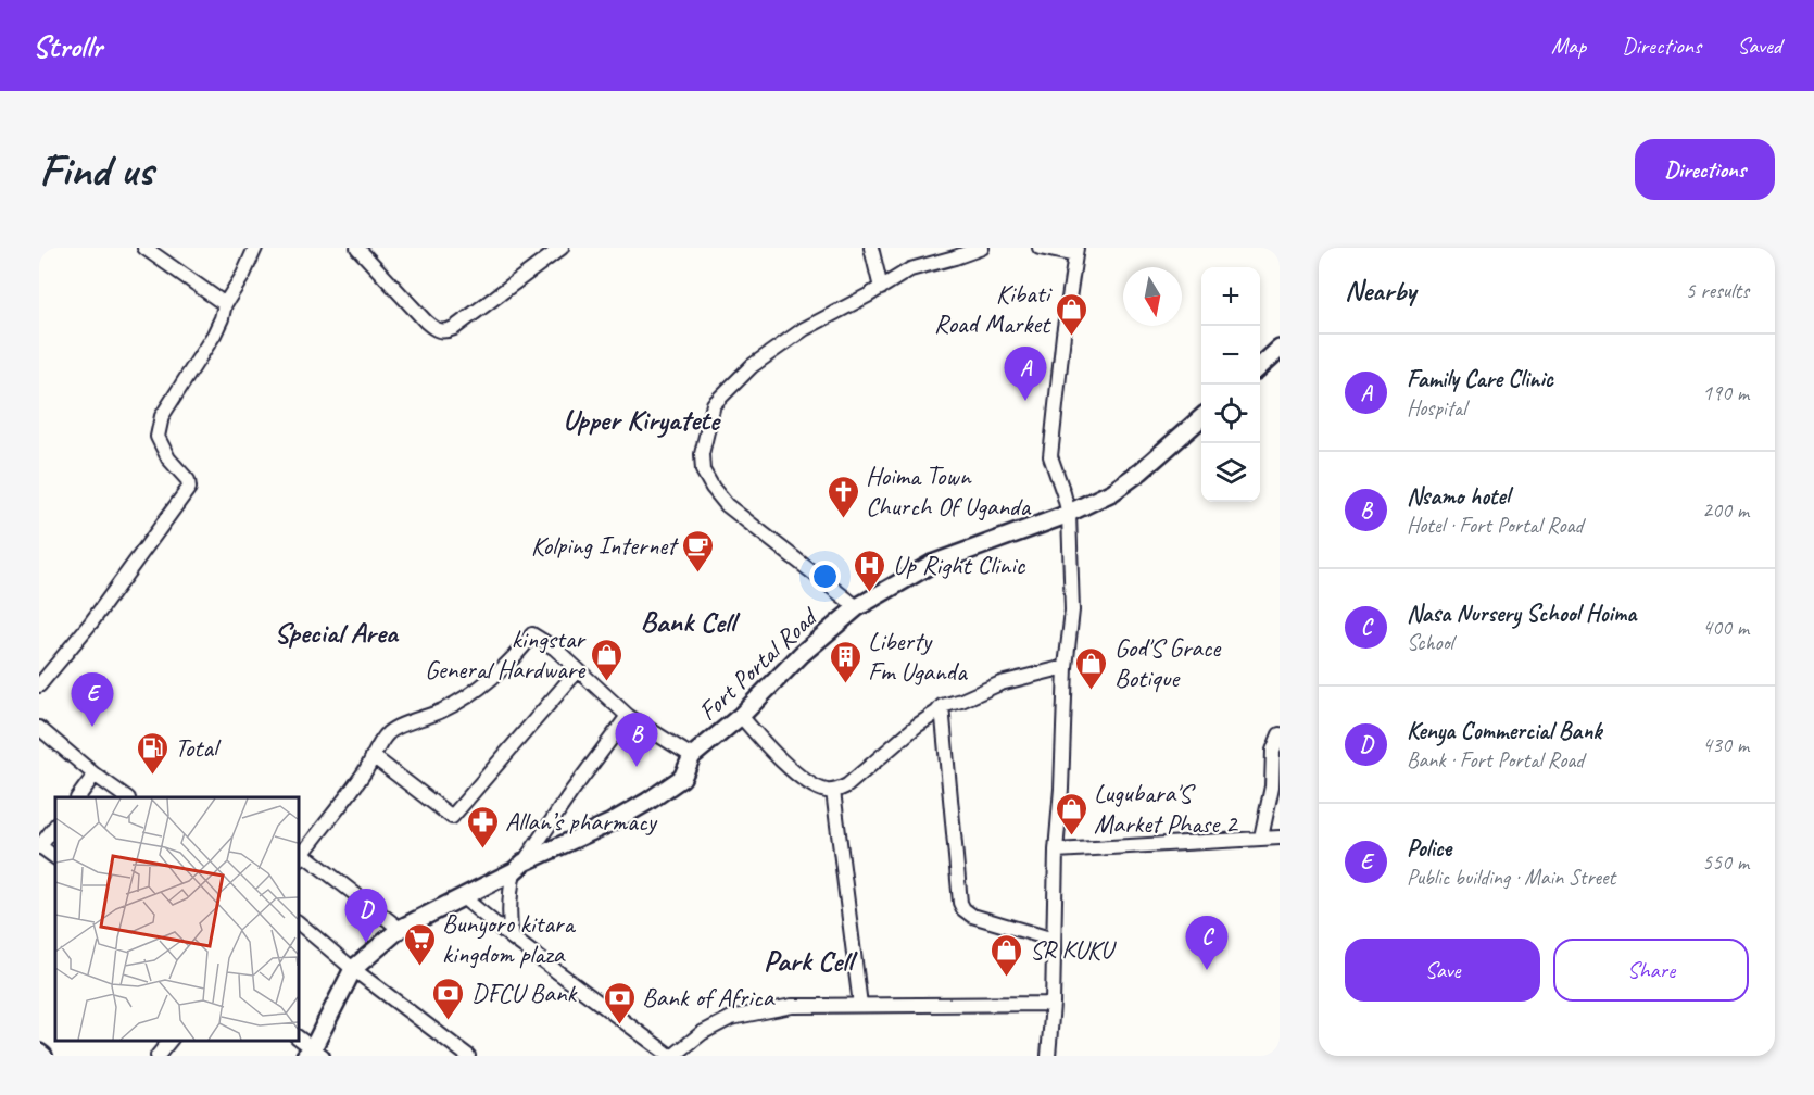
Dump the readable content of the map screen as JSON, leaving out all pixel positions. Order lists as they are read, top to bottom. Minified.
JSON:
{"streets":{"main road":["Fort Portal Road"]},"districts":["Upper Kiryatete","Bank Cell","Special Area","Park Cell"],"places":{"shop":["Kibati Road Market","kingstar General Hardware","God'S Grace Botique","Lugubara'S Market Phase 2","SR KUKU"],"church":["Hoima Town Church Of Uganda"],"cafe":["Kolping Internet"],"hospital":["Up Right Clinic"],"building":["Liberty Fm Uganda"],"fuel station":["Total"],"pharmacy":["Allan’s pharmacy"],"supermarket":["Bunyoro kitara kingdom plaza"],"bank":["DFCU Bank","Bank of Africa"]},"north":"bottom","page":{"header":"Strollr","nav":["Map","Directions","Saved"],"buttons":["Directions",["Save","Share"]],"title":"Find us","heading":["Nearby","5 results"],"map_buttons":["+","−"],"list":[{"mark":"A","name":"Family Care Clinic","note":"Hospital","value":"190 m"},{"mark":"B","name":"Nsamo hotel","note":"Hotel · Fort Portal Road","value":"200 m"},{"mark":"C","name":"Nasa Nursery School Hoima","note":"School","value":"400 m"},{"mark":"D","name":"Kenya Commercial Bank","note":"Bank · Fort Portal Road","value":"430 m"},{"mark":"E","name":"Police","note":"Public building · Main Street","value":"550 m"}],"pins":["A","E","B","D","C"]}}
